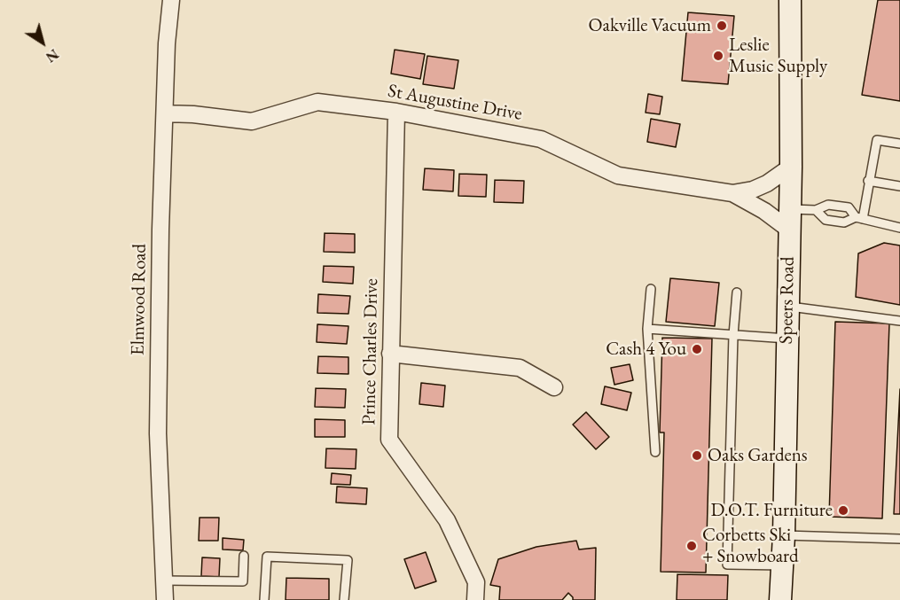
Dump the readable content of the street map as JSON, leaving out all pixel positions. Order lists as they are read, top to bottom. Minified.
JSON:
{"streets":{"main road":["Speers Road"],"street":["St Augustine Drive","Elmwood Road","Prince Charles Drive"]},"crossings":[["St Augustine Drive","Elmwood Road"],["St Augustine Drive","Speers Road"],["St Augustine Drive","Prince Charles Drive"]],"places":["Oakville Vacuum","Leslie Music Supply","Cash 4 You","Oaks Gardens","D.O.T. Furniture","Corbetts Ski + Snowboard"],"north":"bottom right"}
